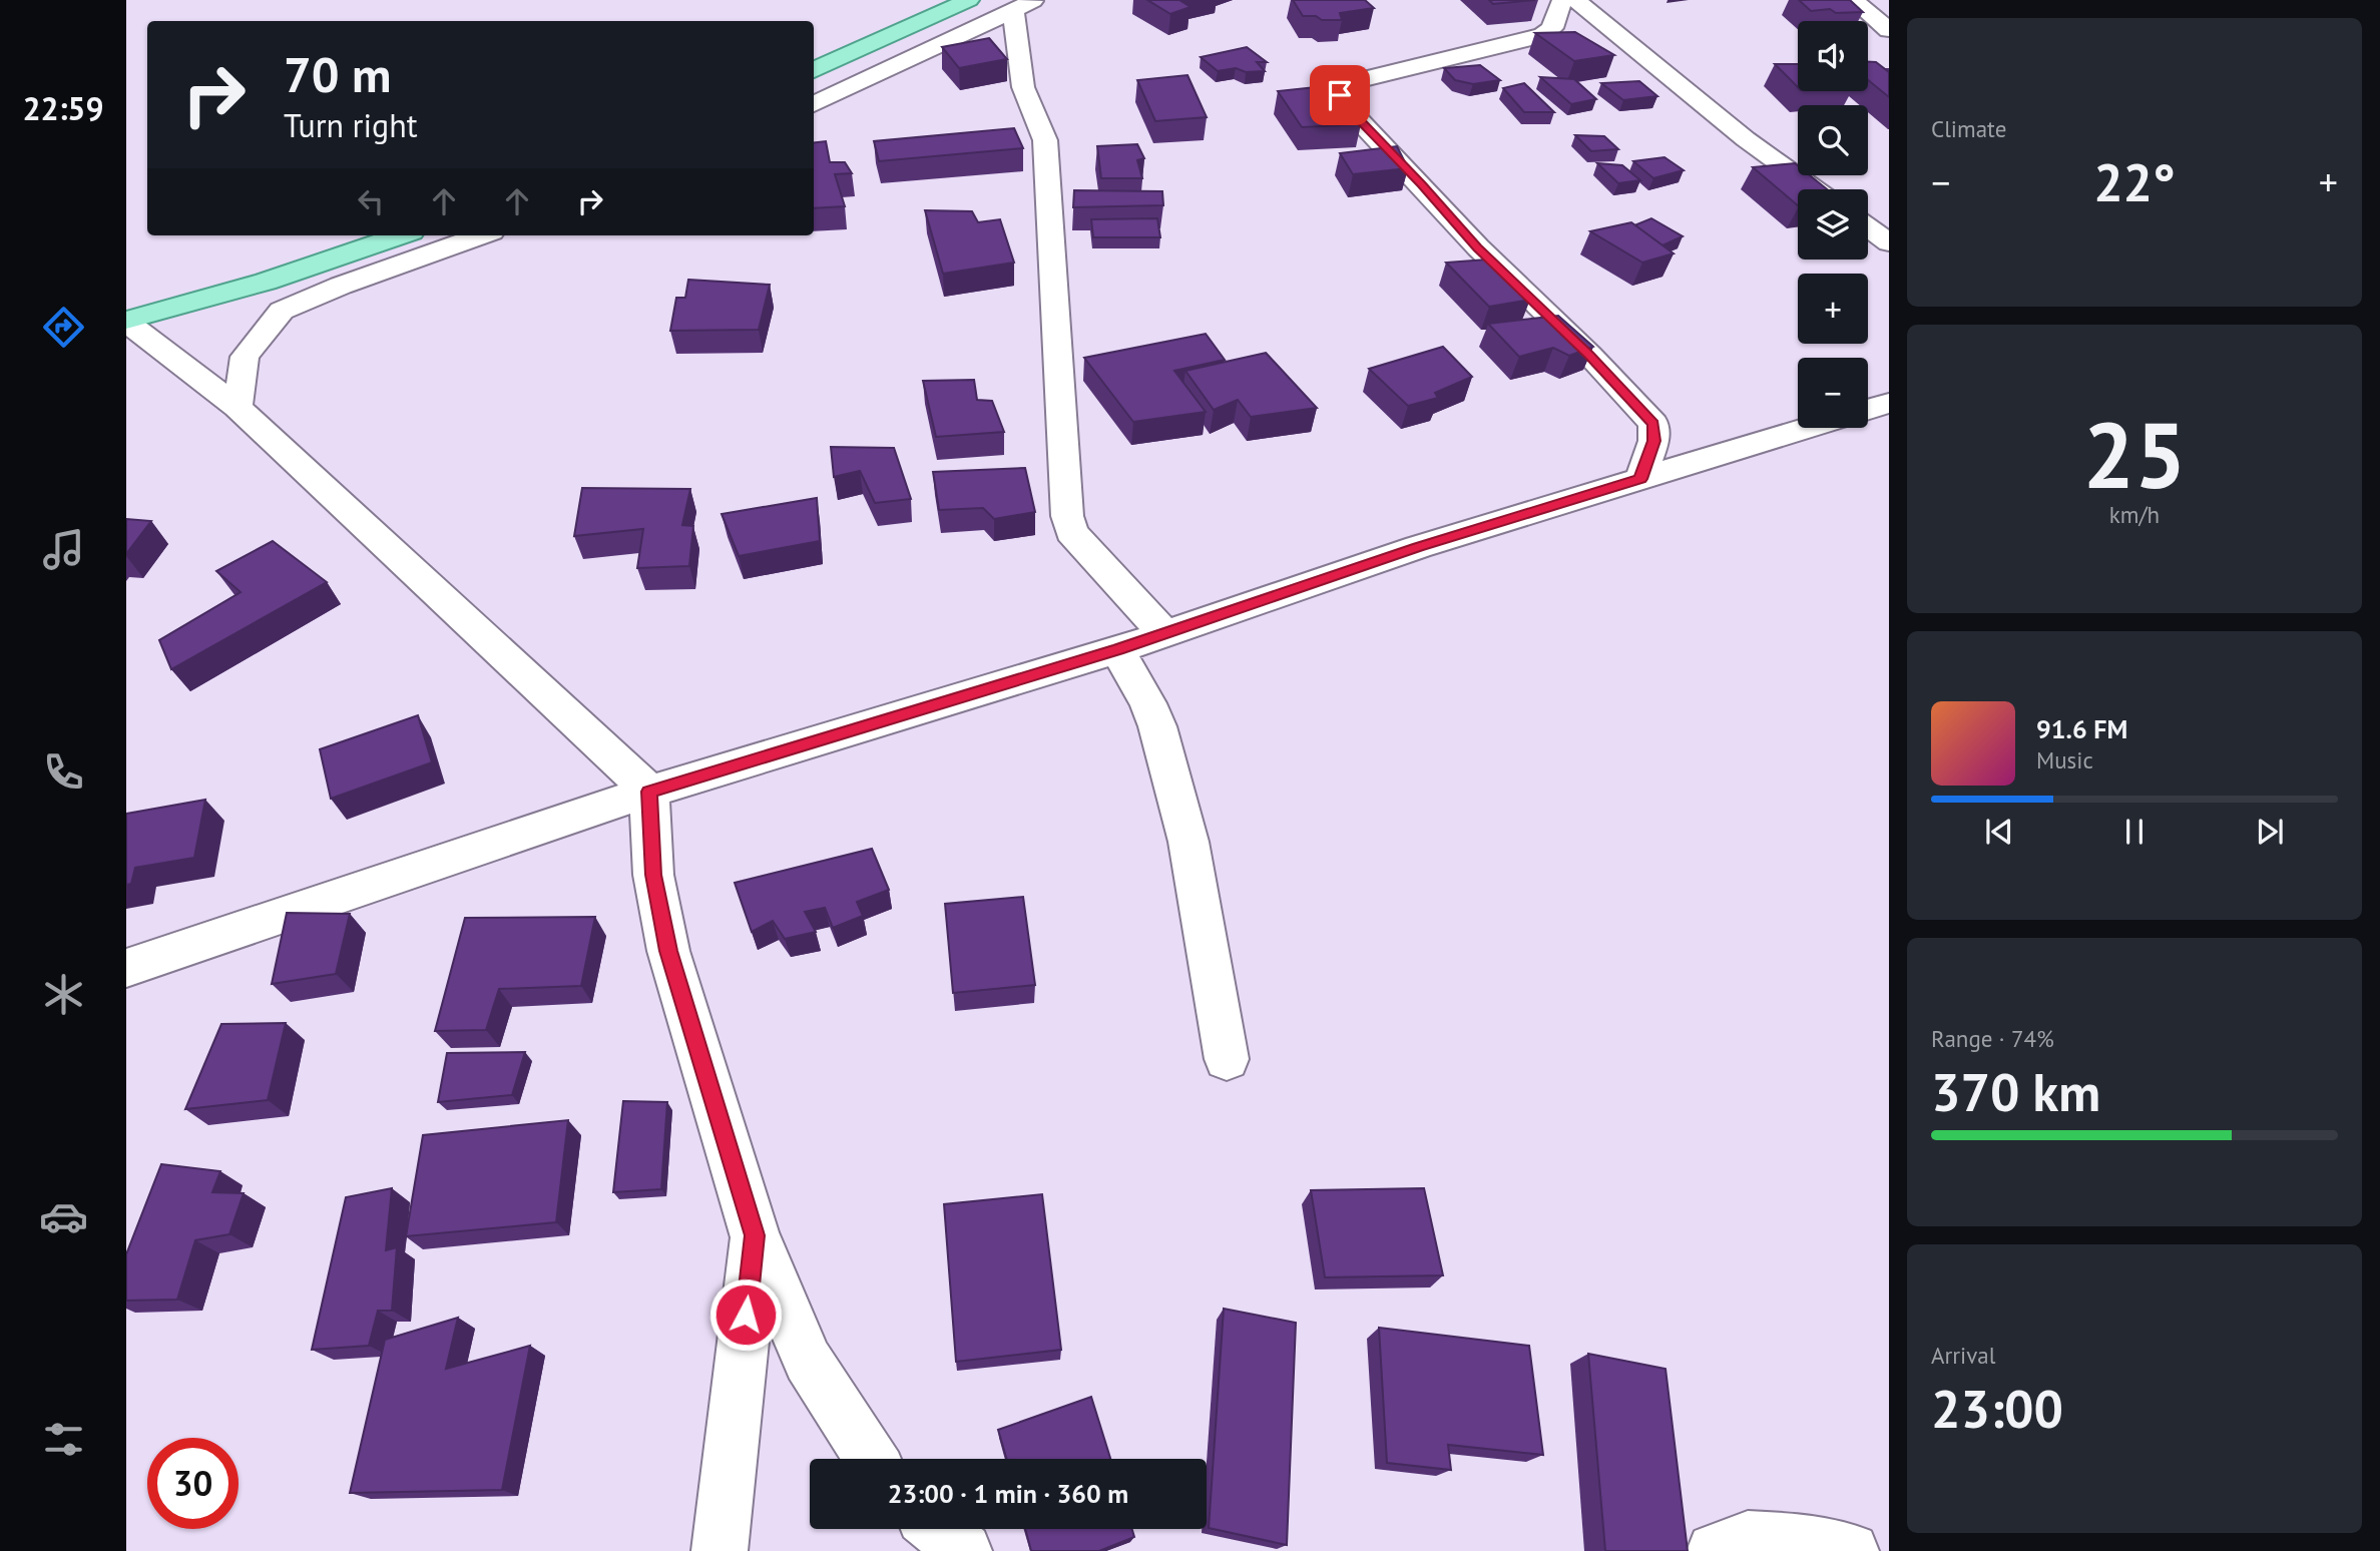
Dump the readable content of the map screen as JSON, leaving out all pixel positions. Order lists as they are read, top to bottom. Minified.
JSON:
{"page":{"tabs":"22:59","tile":["Climate",["25","km/h"],["Range · 74%","370 km"],["Arrival","23:00"]],"map_buttons":["+","−"],"turn":["70 m","Turn right"],"heat":["−","22°","+"],"song":["91.6 FM","Music"],"limit":"30","trip":"23:00 · 1 min · 360 m"}}
